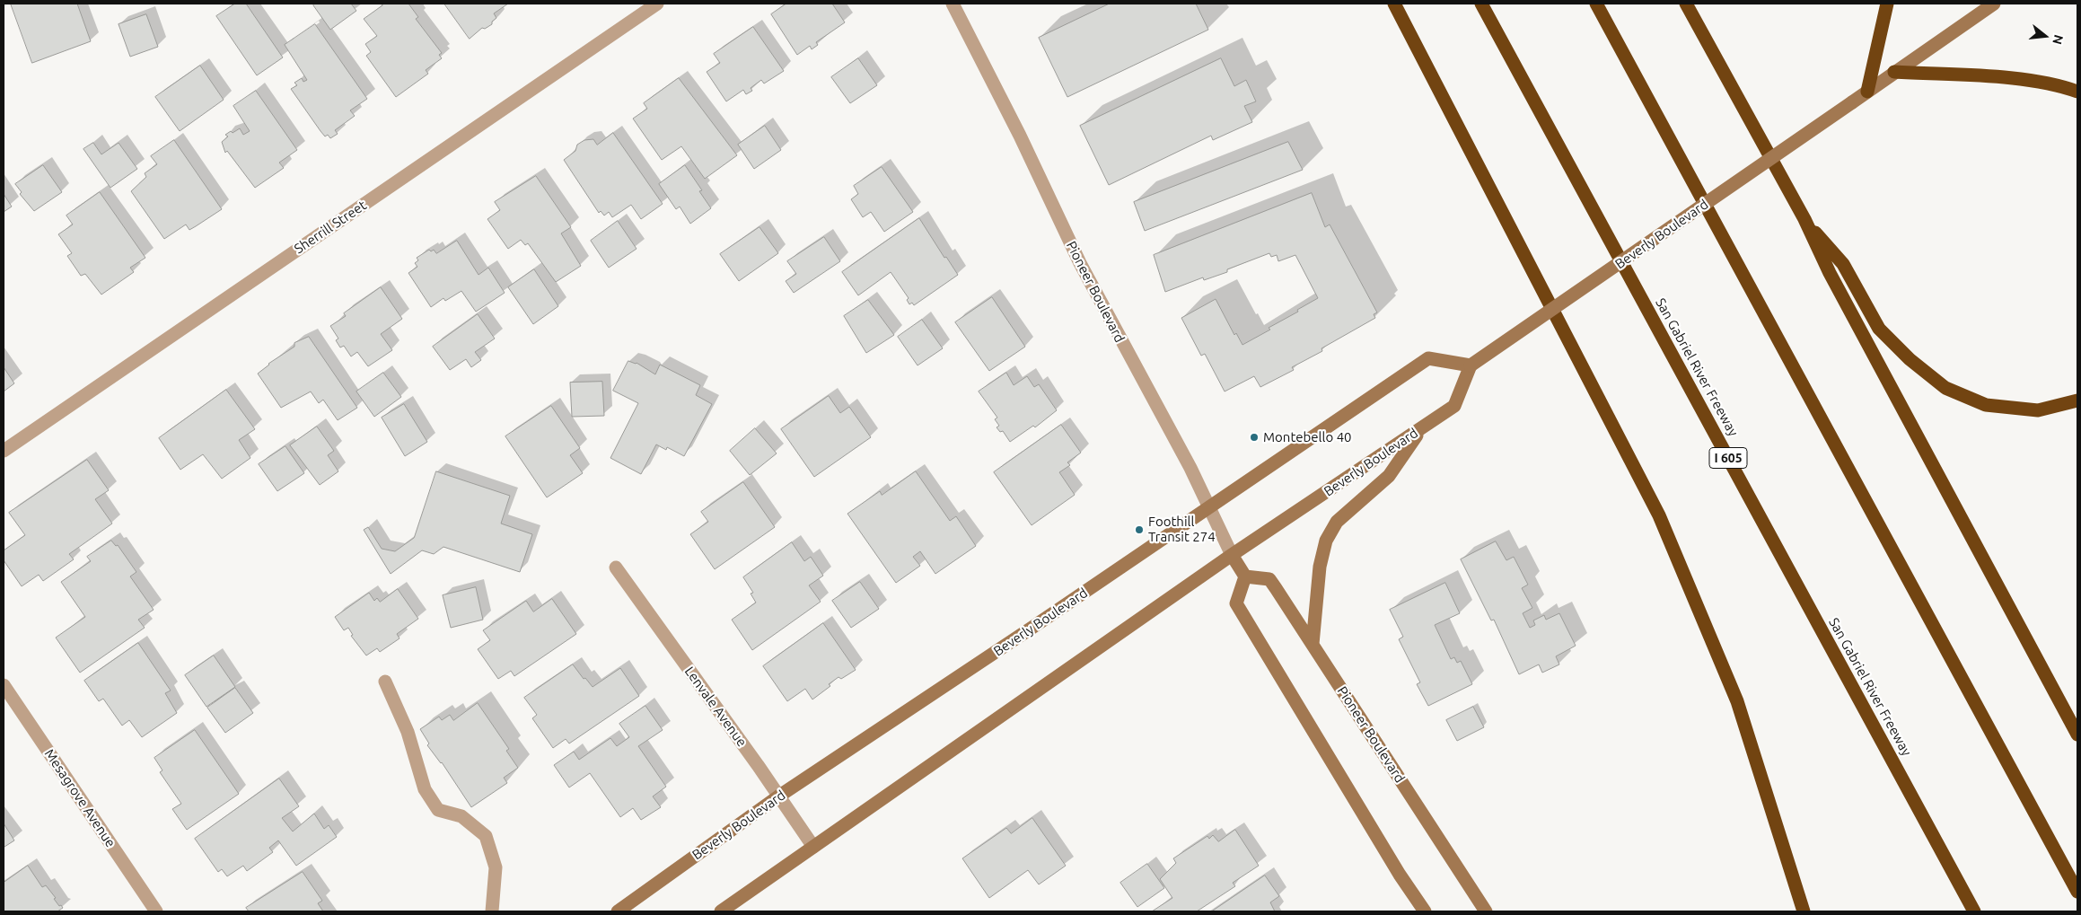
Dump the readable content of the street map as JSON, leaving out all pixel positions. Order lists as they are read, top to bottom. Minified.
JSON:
{"streets":{"highway":["San Gabriel River Freeway","I 605"],"main road":["Beverly Boulevard","Pioneer Boulevard"],"street":["Sherrill Street","Lenvale Avenue","Mesagrove Avenue"]},"crossings":[["Beverly Boulevard","Pioneer Boulevard"],["Beverly Boulevard","Lenvale Avenue"]],"places":["Montebello 40","Foothill Transit 274"],"north":"right"}
